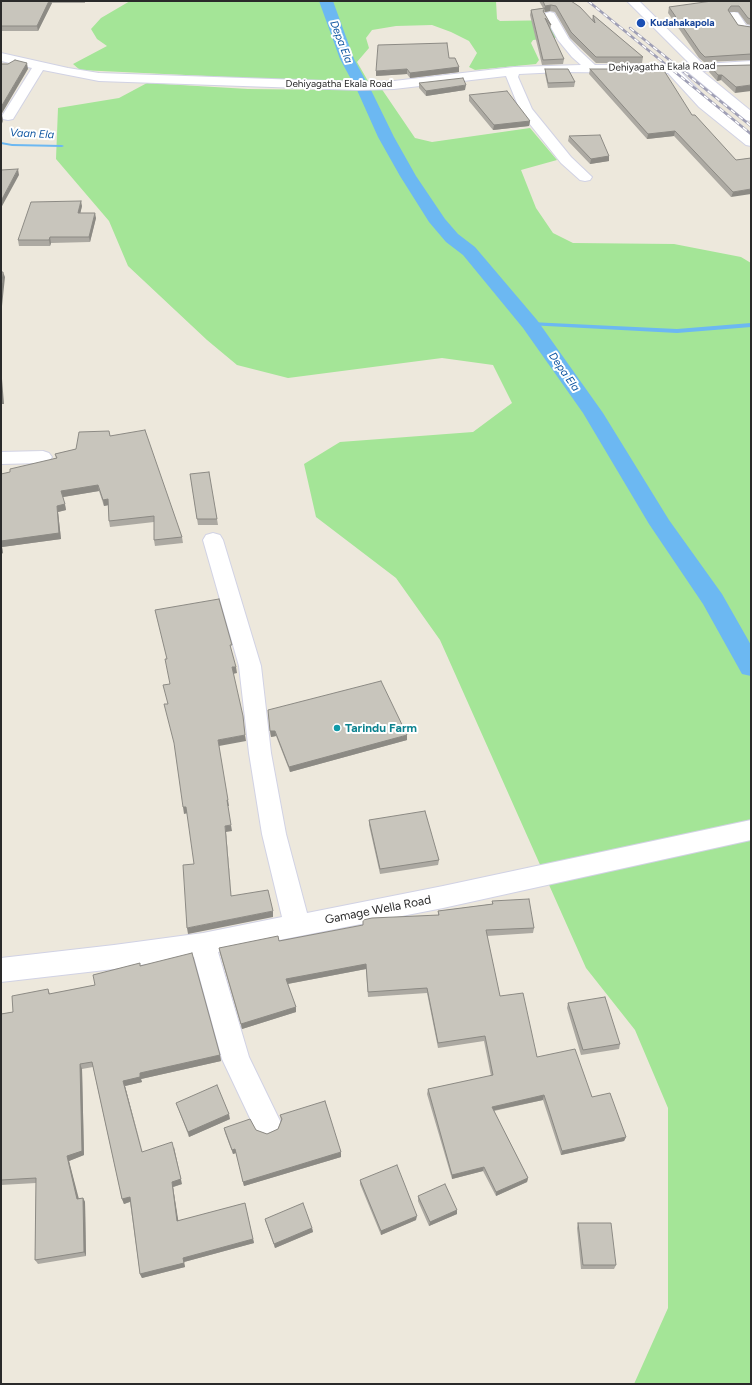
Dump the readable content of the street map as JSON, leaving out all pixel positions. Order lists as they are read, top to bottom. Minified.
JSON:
{"streets":{"street":["Dehiyagatha Ekala Road","Gamage Wella Road"]},"water":["Depa Ela","Vaan Ela"],"places":["Kudahakapola","Tarindu Farm"]}
